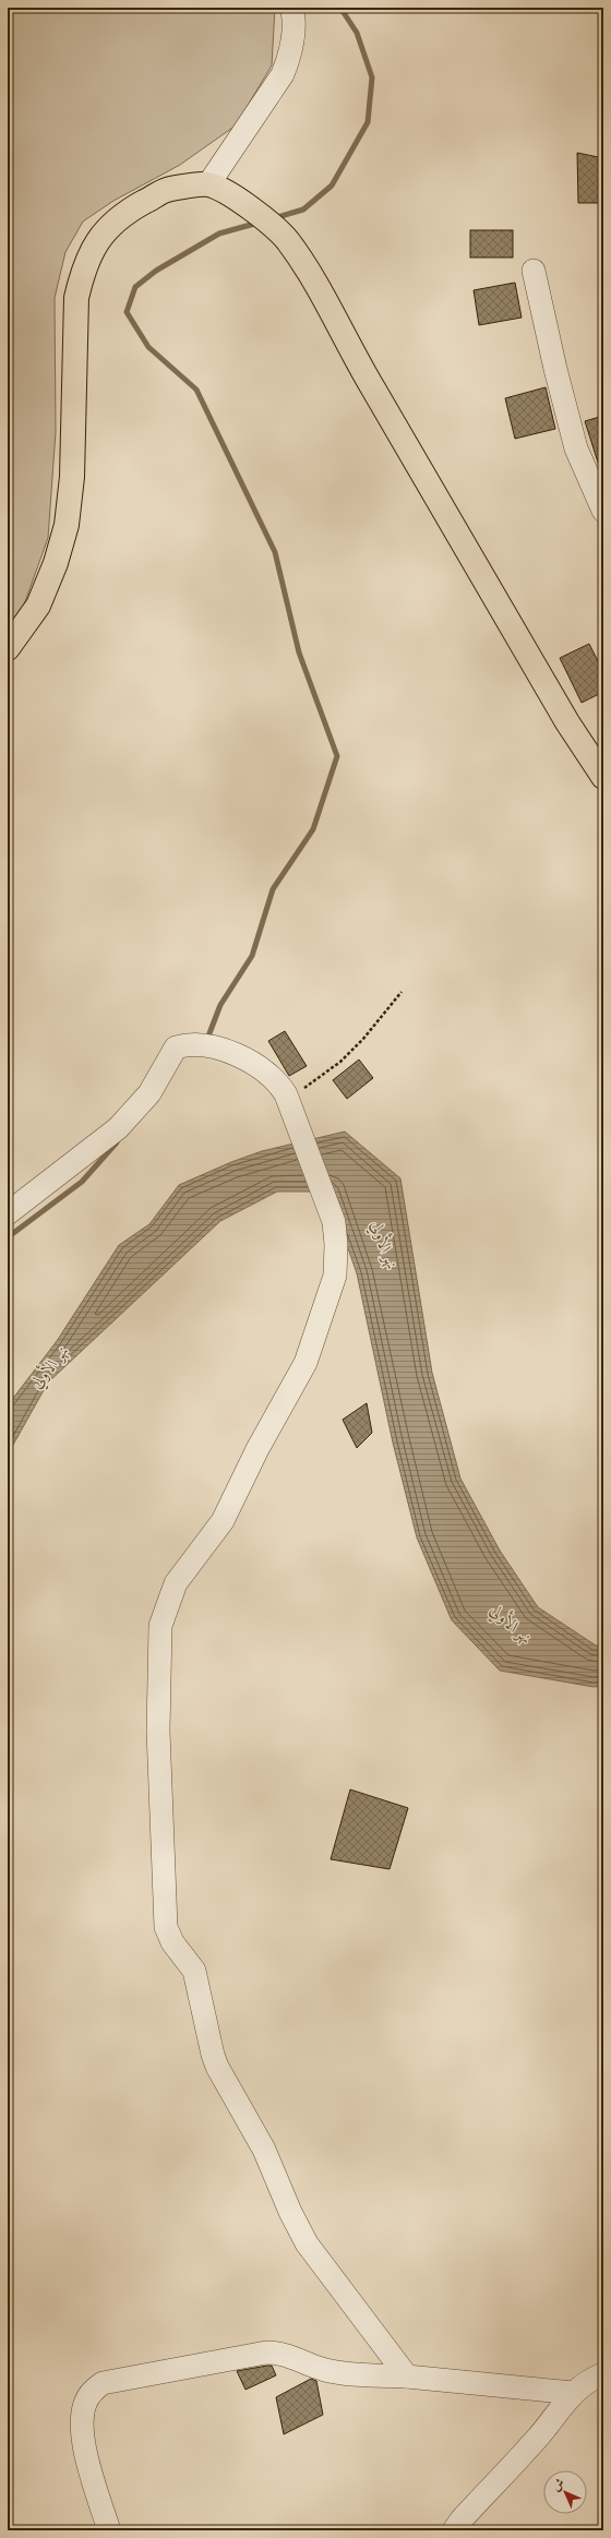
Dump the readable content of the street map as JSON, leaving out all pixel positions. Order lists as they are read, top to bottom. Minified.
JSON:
{"water":["نهر الأولي"],"north":"top left"}
